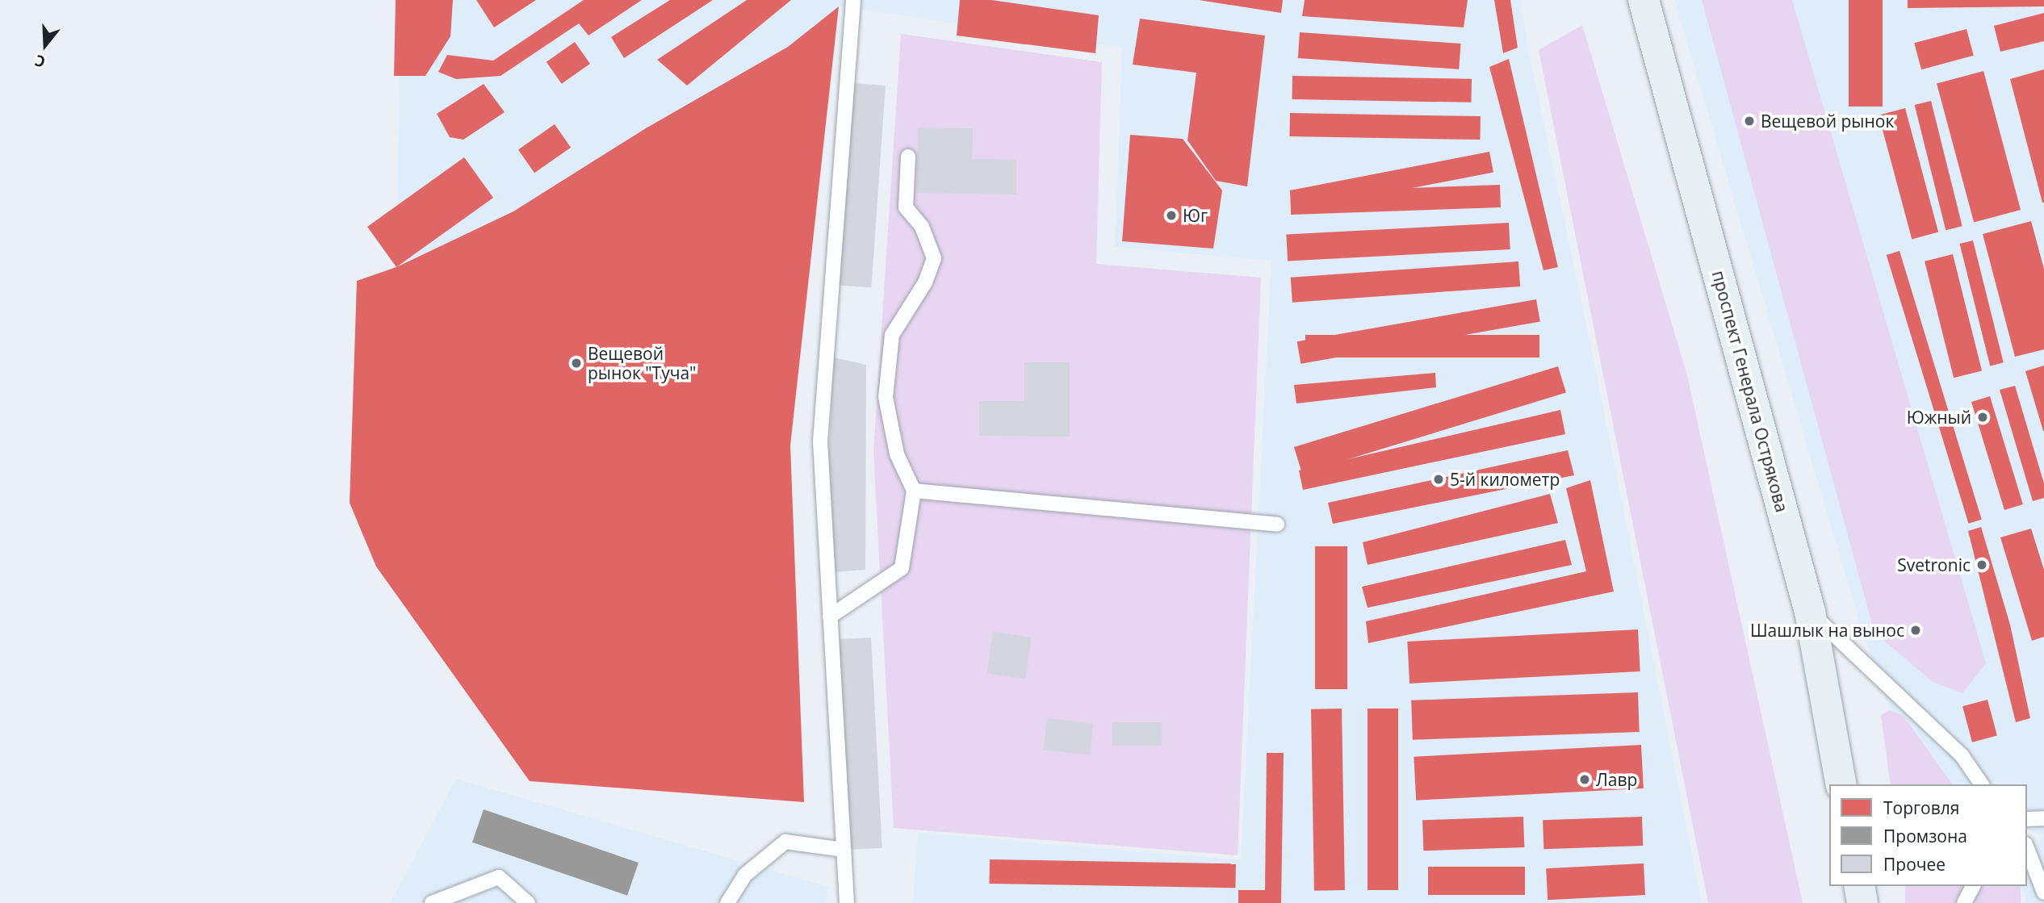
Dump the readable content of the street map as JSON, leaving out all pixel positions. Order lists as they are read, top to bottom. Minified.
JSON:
{"streets":{"main road":["проспект Генерала Острякова"]},"places":["Вещевой рынок","Юг","Вещевой рынок \"Туча\"","Южный","5-й километр","Svetronic","Шашлык на вынос","Лавр"],"legend":["Торговля","Промзона","Прочее"],"north":"bottom"}
